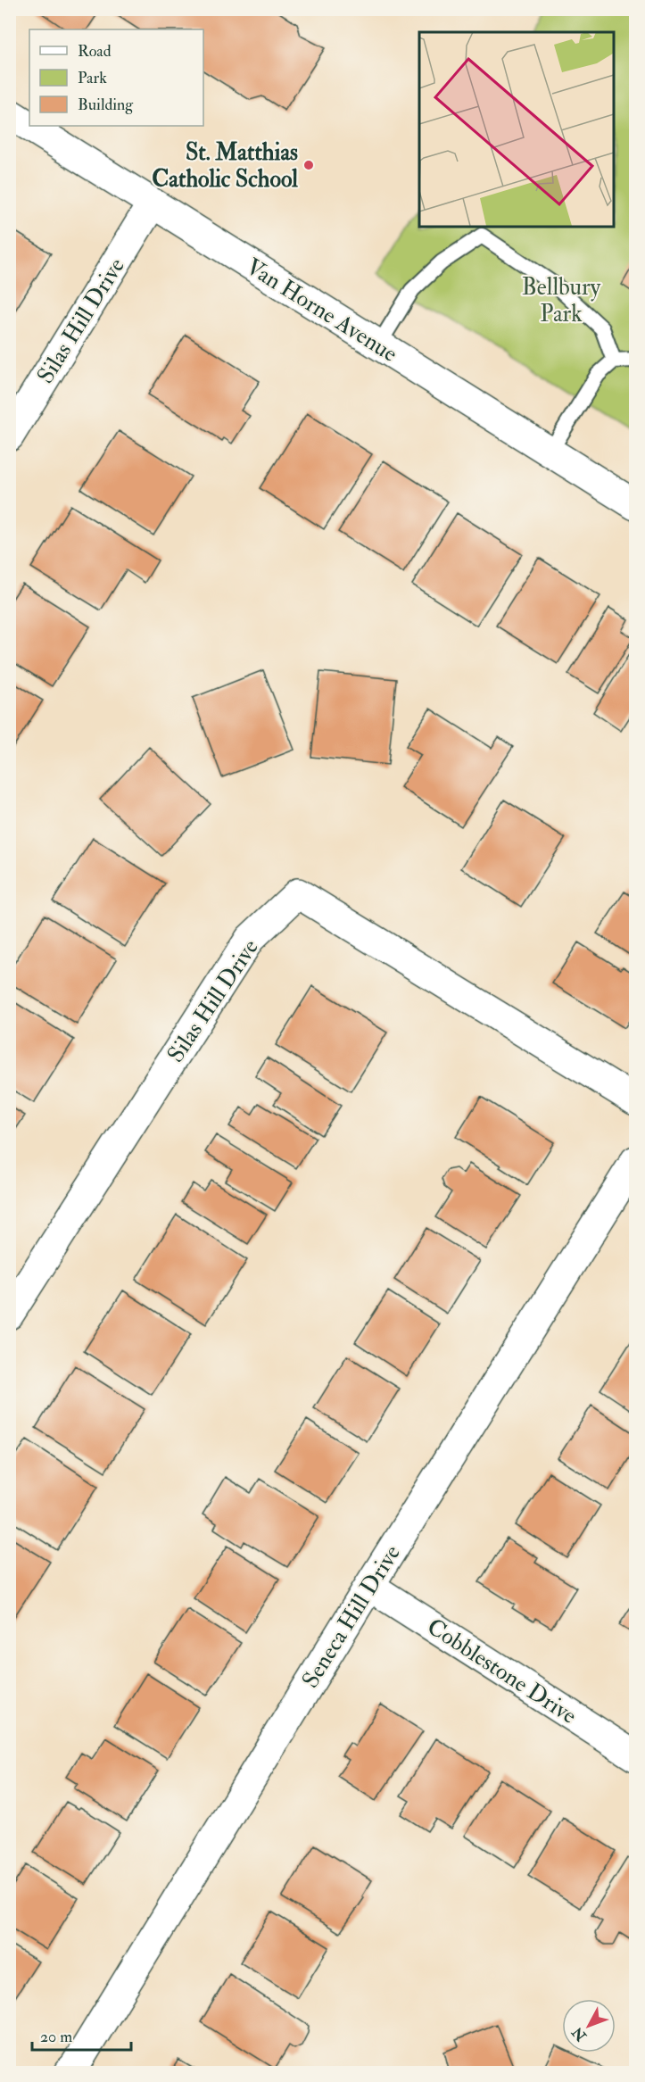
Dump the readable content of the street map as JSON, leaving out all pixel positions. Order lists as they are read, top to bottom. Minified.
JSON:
{"streets":{"street":["Van Horne Avenue","Silas Hill Drive","Seneca Hill Drive","Cobblestone Drive"]},"crossings":[["Van Horne Avenue","Silas Hill Drive"],["Seneca Hill Drive","Cobblestone Drive"]],"parks":["Bellbury Park"],"places":["St. Matthias Catholic School"],"legend":["Road","Park","Building"],"scale_bar":"20 m","north":"bottom left"}
